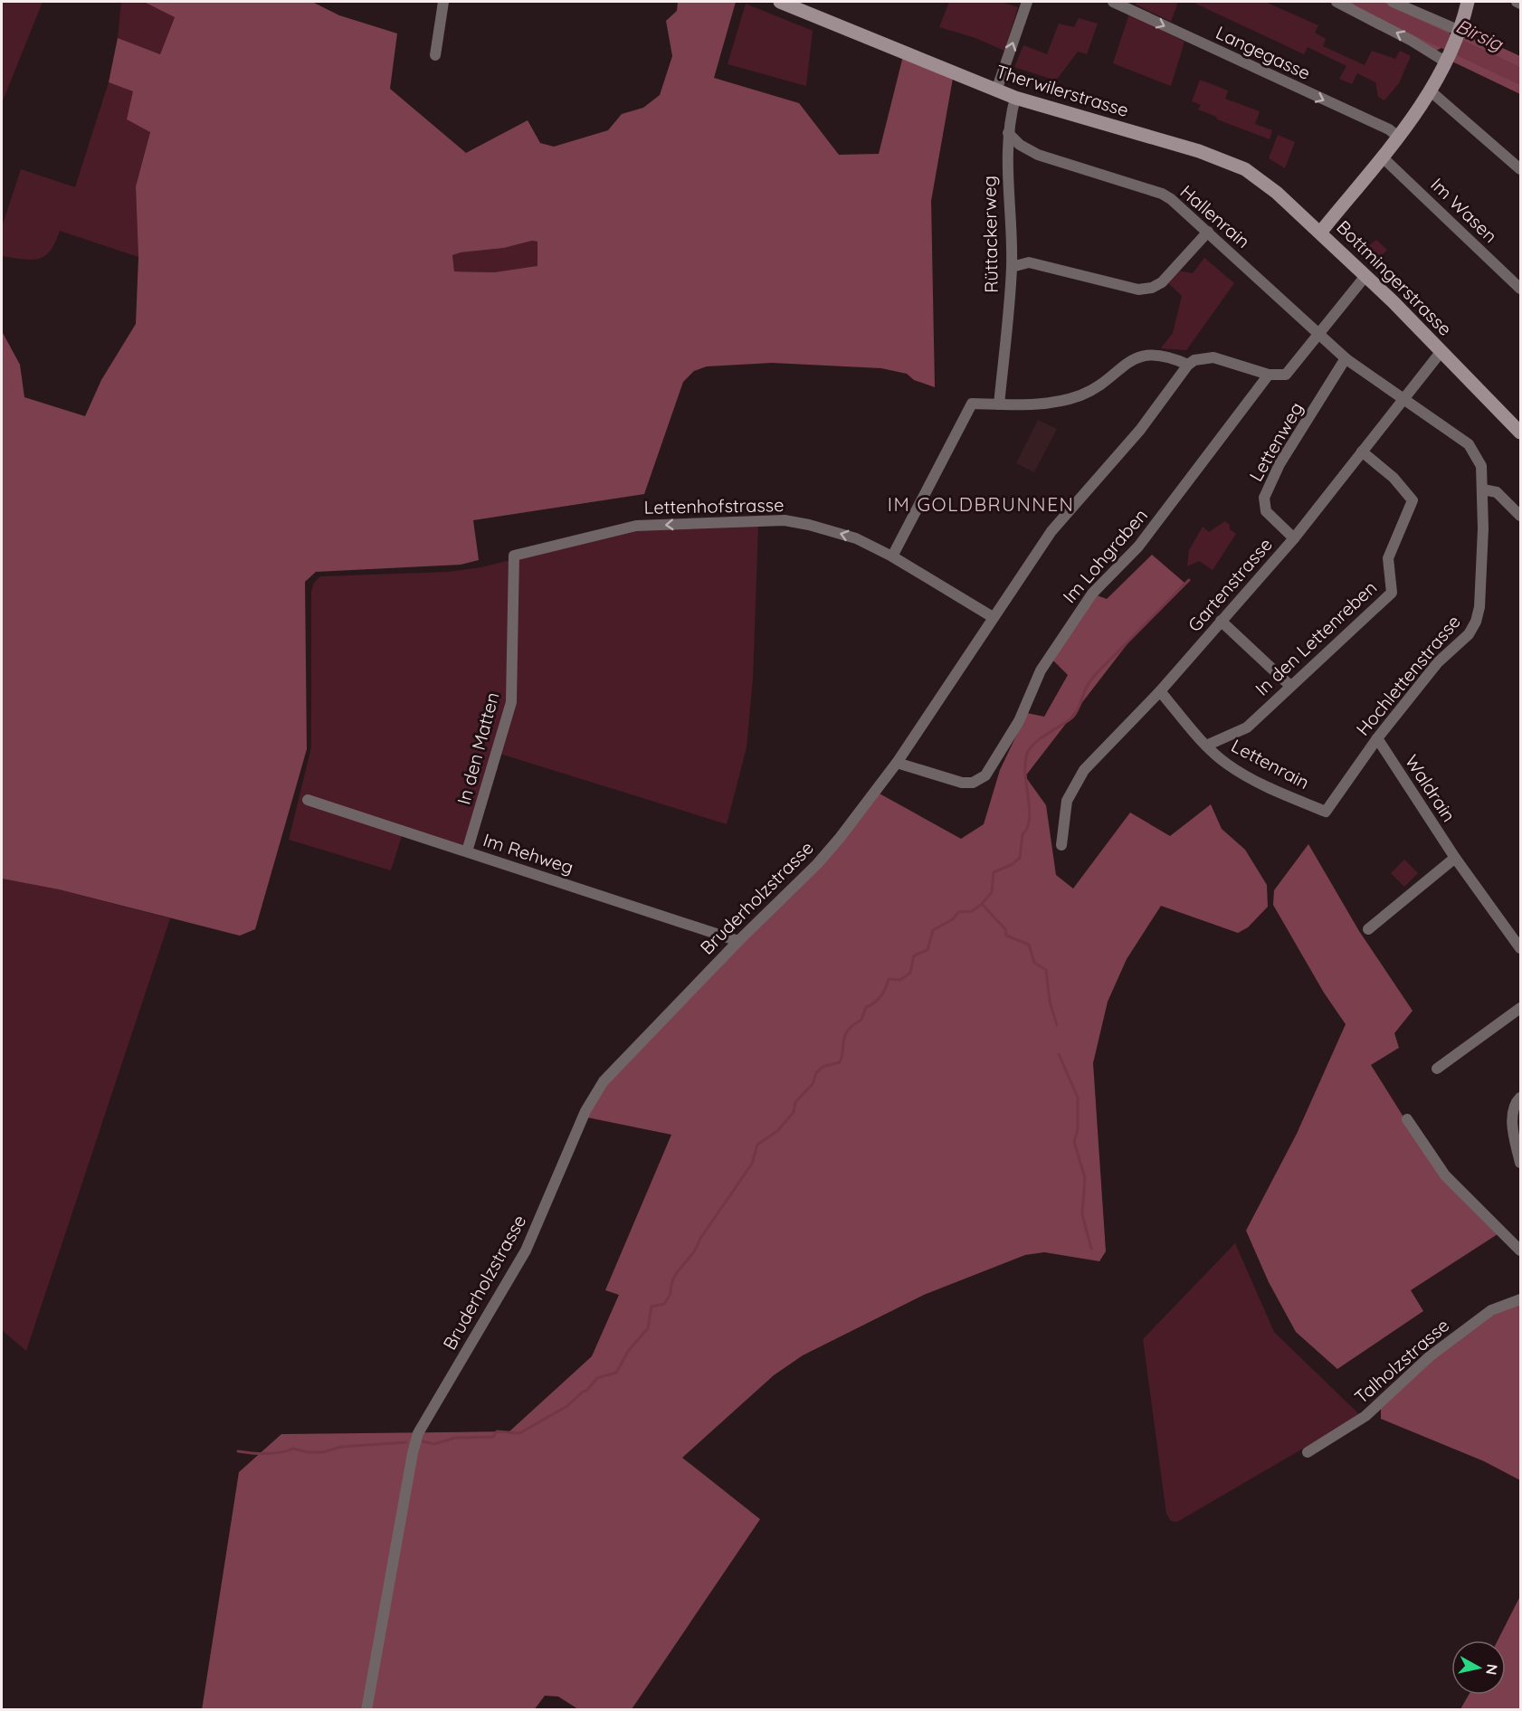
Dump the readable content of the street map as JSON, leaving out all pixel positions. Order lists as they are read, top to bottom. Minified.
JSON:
{"streets":{"main road":["Therwilerstrasse","Bottmingerstrasse"],"street":["Langegasse","Im Wasen","Hallenrain","Rüttackerweg","Lettenweg","Lettenhofstrasse","Im Lohgraben","Gartenstrasse","In den Lettenreben","Hochlettenstrasse","In den Matten","Lettenrain","Waldrain","Im Rehweg","Bruderholzstrasse","Talholzstrasse"]},"crossings":[["Langegasse","Bottmingerstrasse"],["Therwilerstrasse","Rüttackerweg"],["Therwilerstrasse","Bottmingerstrasse"],["Im Wasen","Bottmingerstrasse"],["Hallenrain","Rüttackerweg"],["Hallenrain","Hochlettenstrasse"],["Bottmingerstrasse","Gartenstrasse"],["Lettenweg","Gartenstrasse"],["Lettenweg","Hochlettenstrasse"],["Lettenhofstrasse","In den Matten"],["Lettenhofstrasse","Bruderholzstrasse"],["Im Lohgraben","Bruderholzstrasse"],["Gartenstrasse","In den Lettenreben"],["Gartenstrasse","Hochlettenstrasse"],["Gartenstrasse","Lettenrain"],["In den Lettenreben","Lettenrain"],["Hochlettenstrasse","Lettenrain"],["Hochlettenstrasse","Waldrain"],["In den Matten","Im Rehweg"],["Im Rehweg","Bruderholzstrasse"]],"one_way":["Lettenhofstrasse"],"districts":["IM GOLDBRUNNEN"],"water":["Birsig"],"north":"right"}
